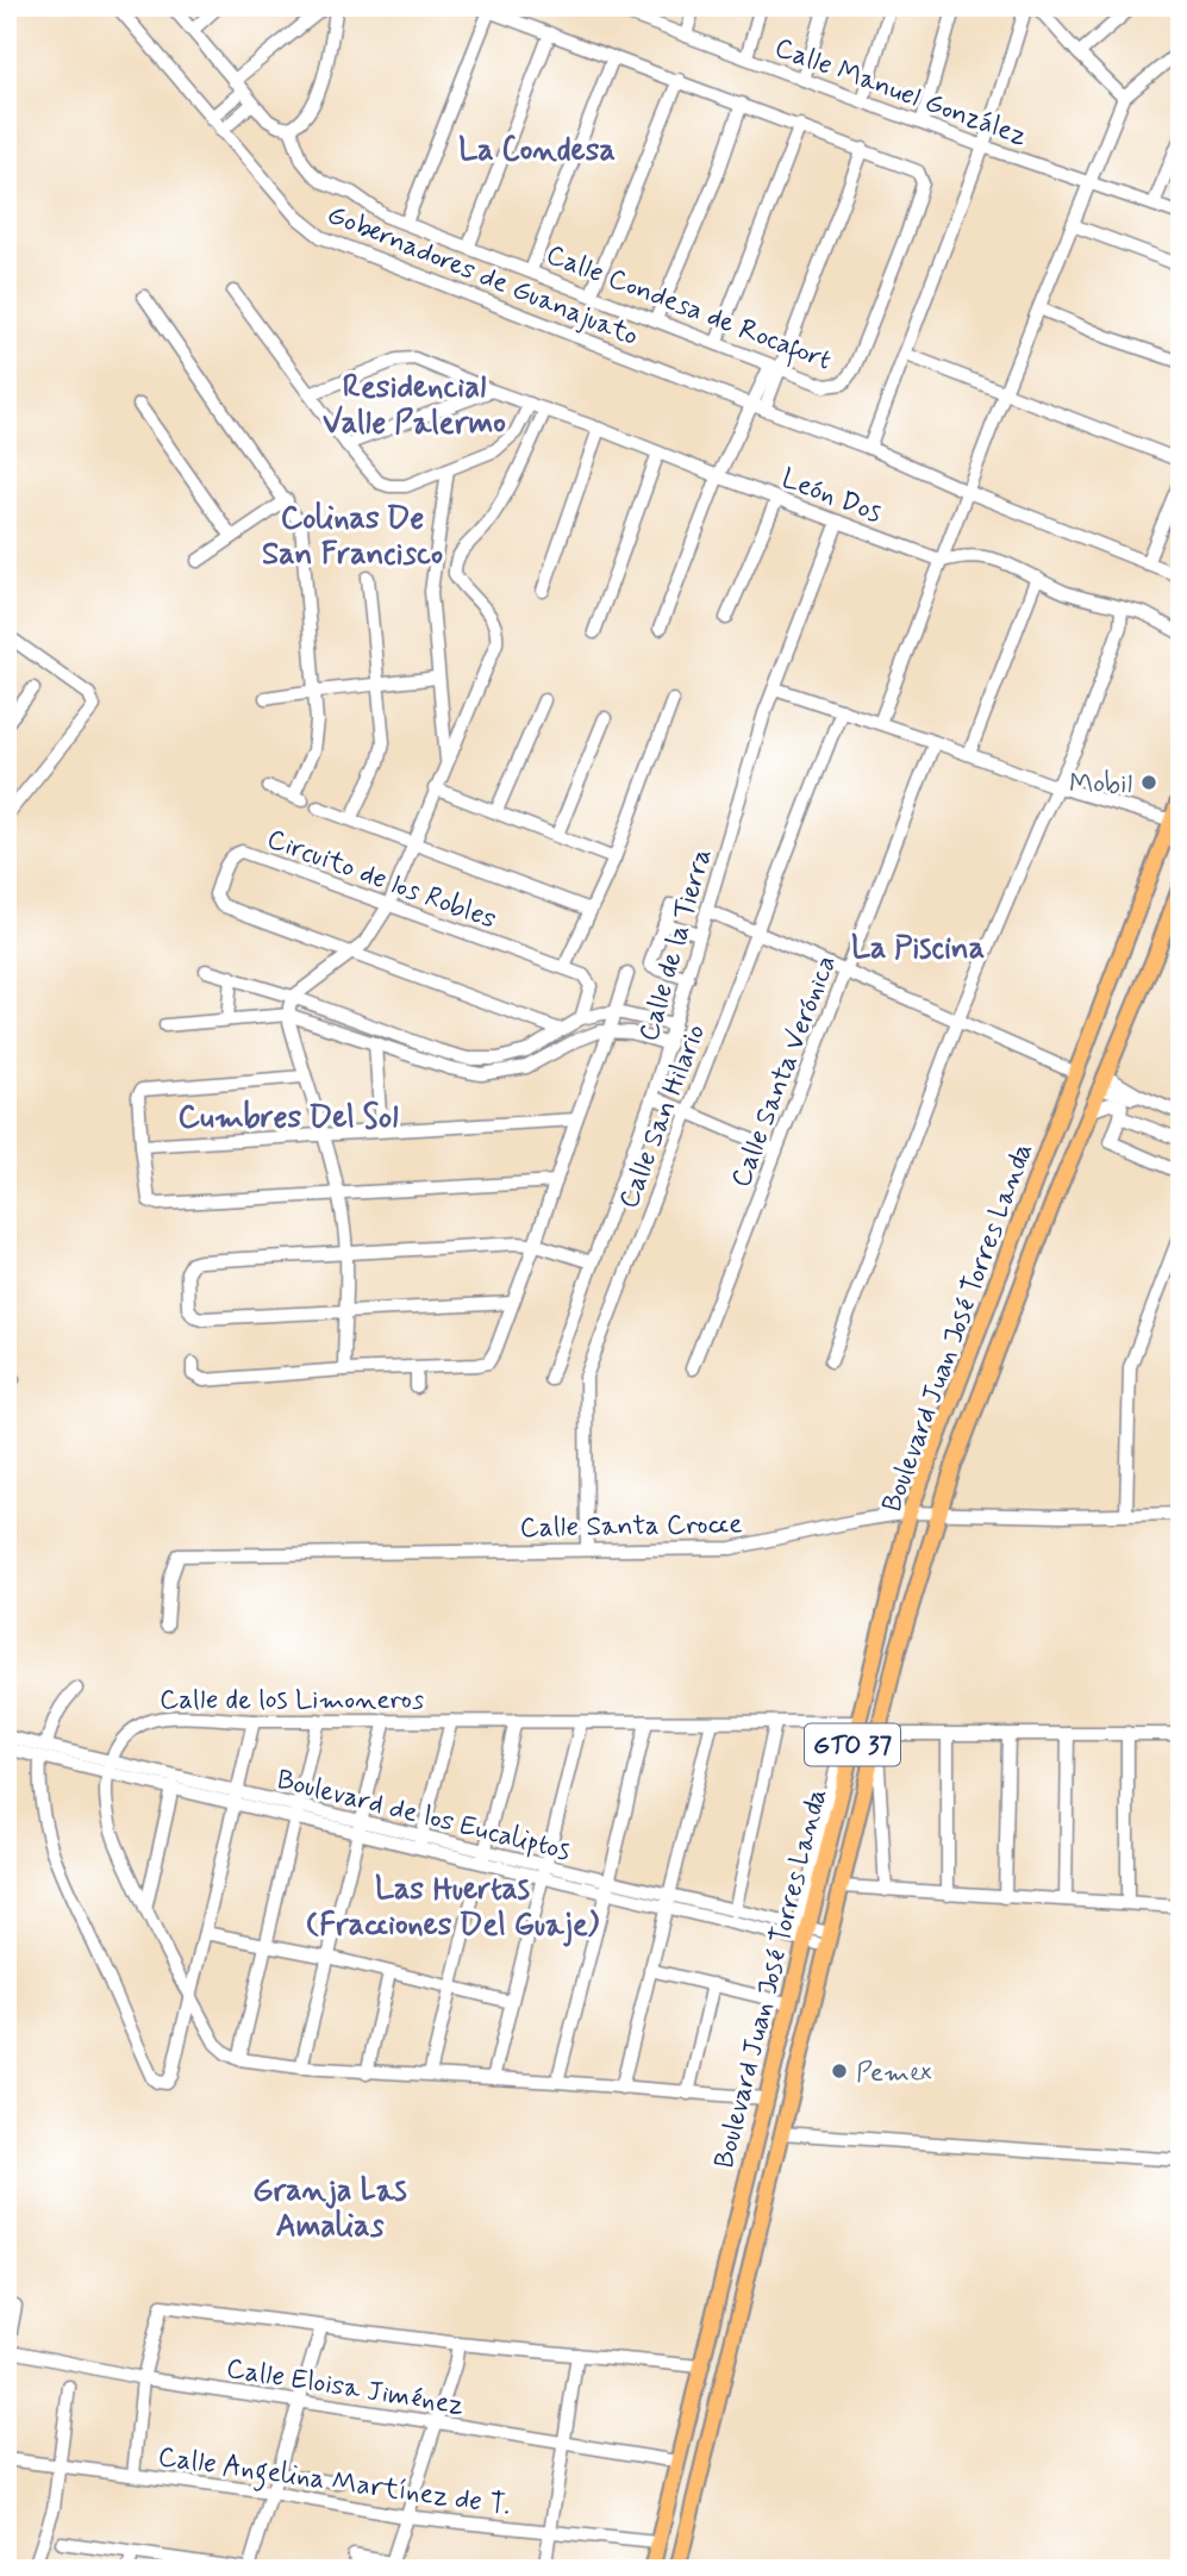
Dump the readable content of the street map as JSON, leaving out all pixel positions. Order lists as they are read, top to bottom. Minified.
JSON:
{"streets":{"main road":["Boulevard Juan José Torres Landa","GTO 37"],"street":["Calle Manuel González","Gobernadores de Guanajuato","Calle Condesa de Rocafort","León Dos","Circuito de los Robles","Calle de la Tierra","Calle Santa Verónica","Calle San Hilario","Calle Santa Crocce","Calle de los Limoneros","Boulevard de los Eucaliptos","Calle Eloisa Jiménez","Calle Angelina Martínez de T."]},"crossings":[["León Dos","Calle de la Tierra"],["Calle San Hilario","Calle Santa Crocce"],["Boulevard Juan José Torres Landa","Calle Santa Crocce"],["Boulevard Juan José Torres Landa","Calle de los Limoneros"],["Boulevard Juan José Torres Landa","Boulevard de los Eucaliptos"],["Boulevard Juan José Torres Landa","Calle Eloisa Jiménez"],["Boulevard Juan José Torres Landa","Calle Angelina Martínez de T."],["Calle de los Limoneros","Boulevard de los Eucaliptos"]],"districts":["La Condesa","Residencial Valle Palermo","Colinas De San Francisco","La Piscina","Cumbres Del Sol","Las Huertas (Fracciones Del Guaje)","Granja Las Amalias"],"places":["Mobil","Pemex"]}
